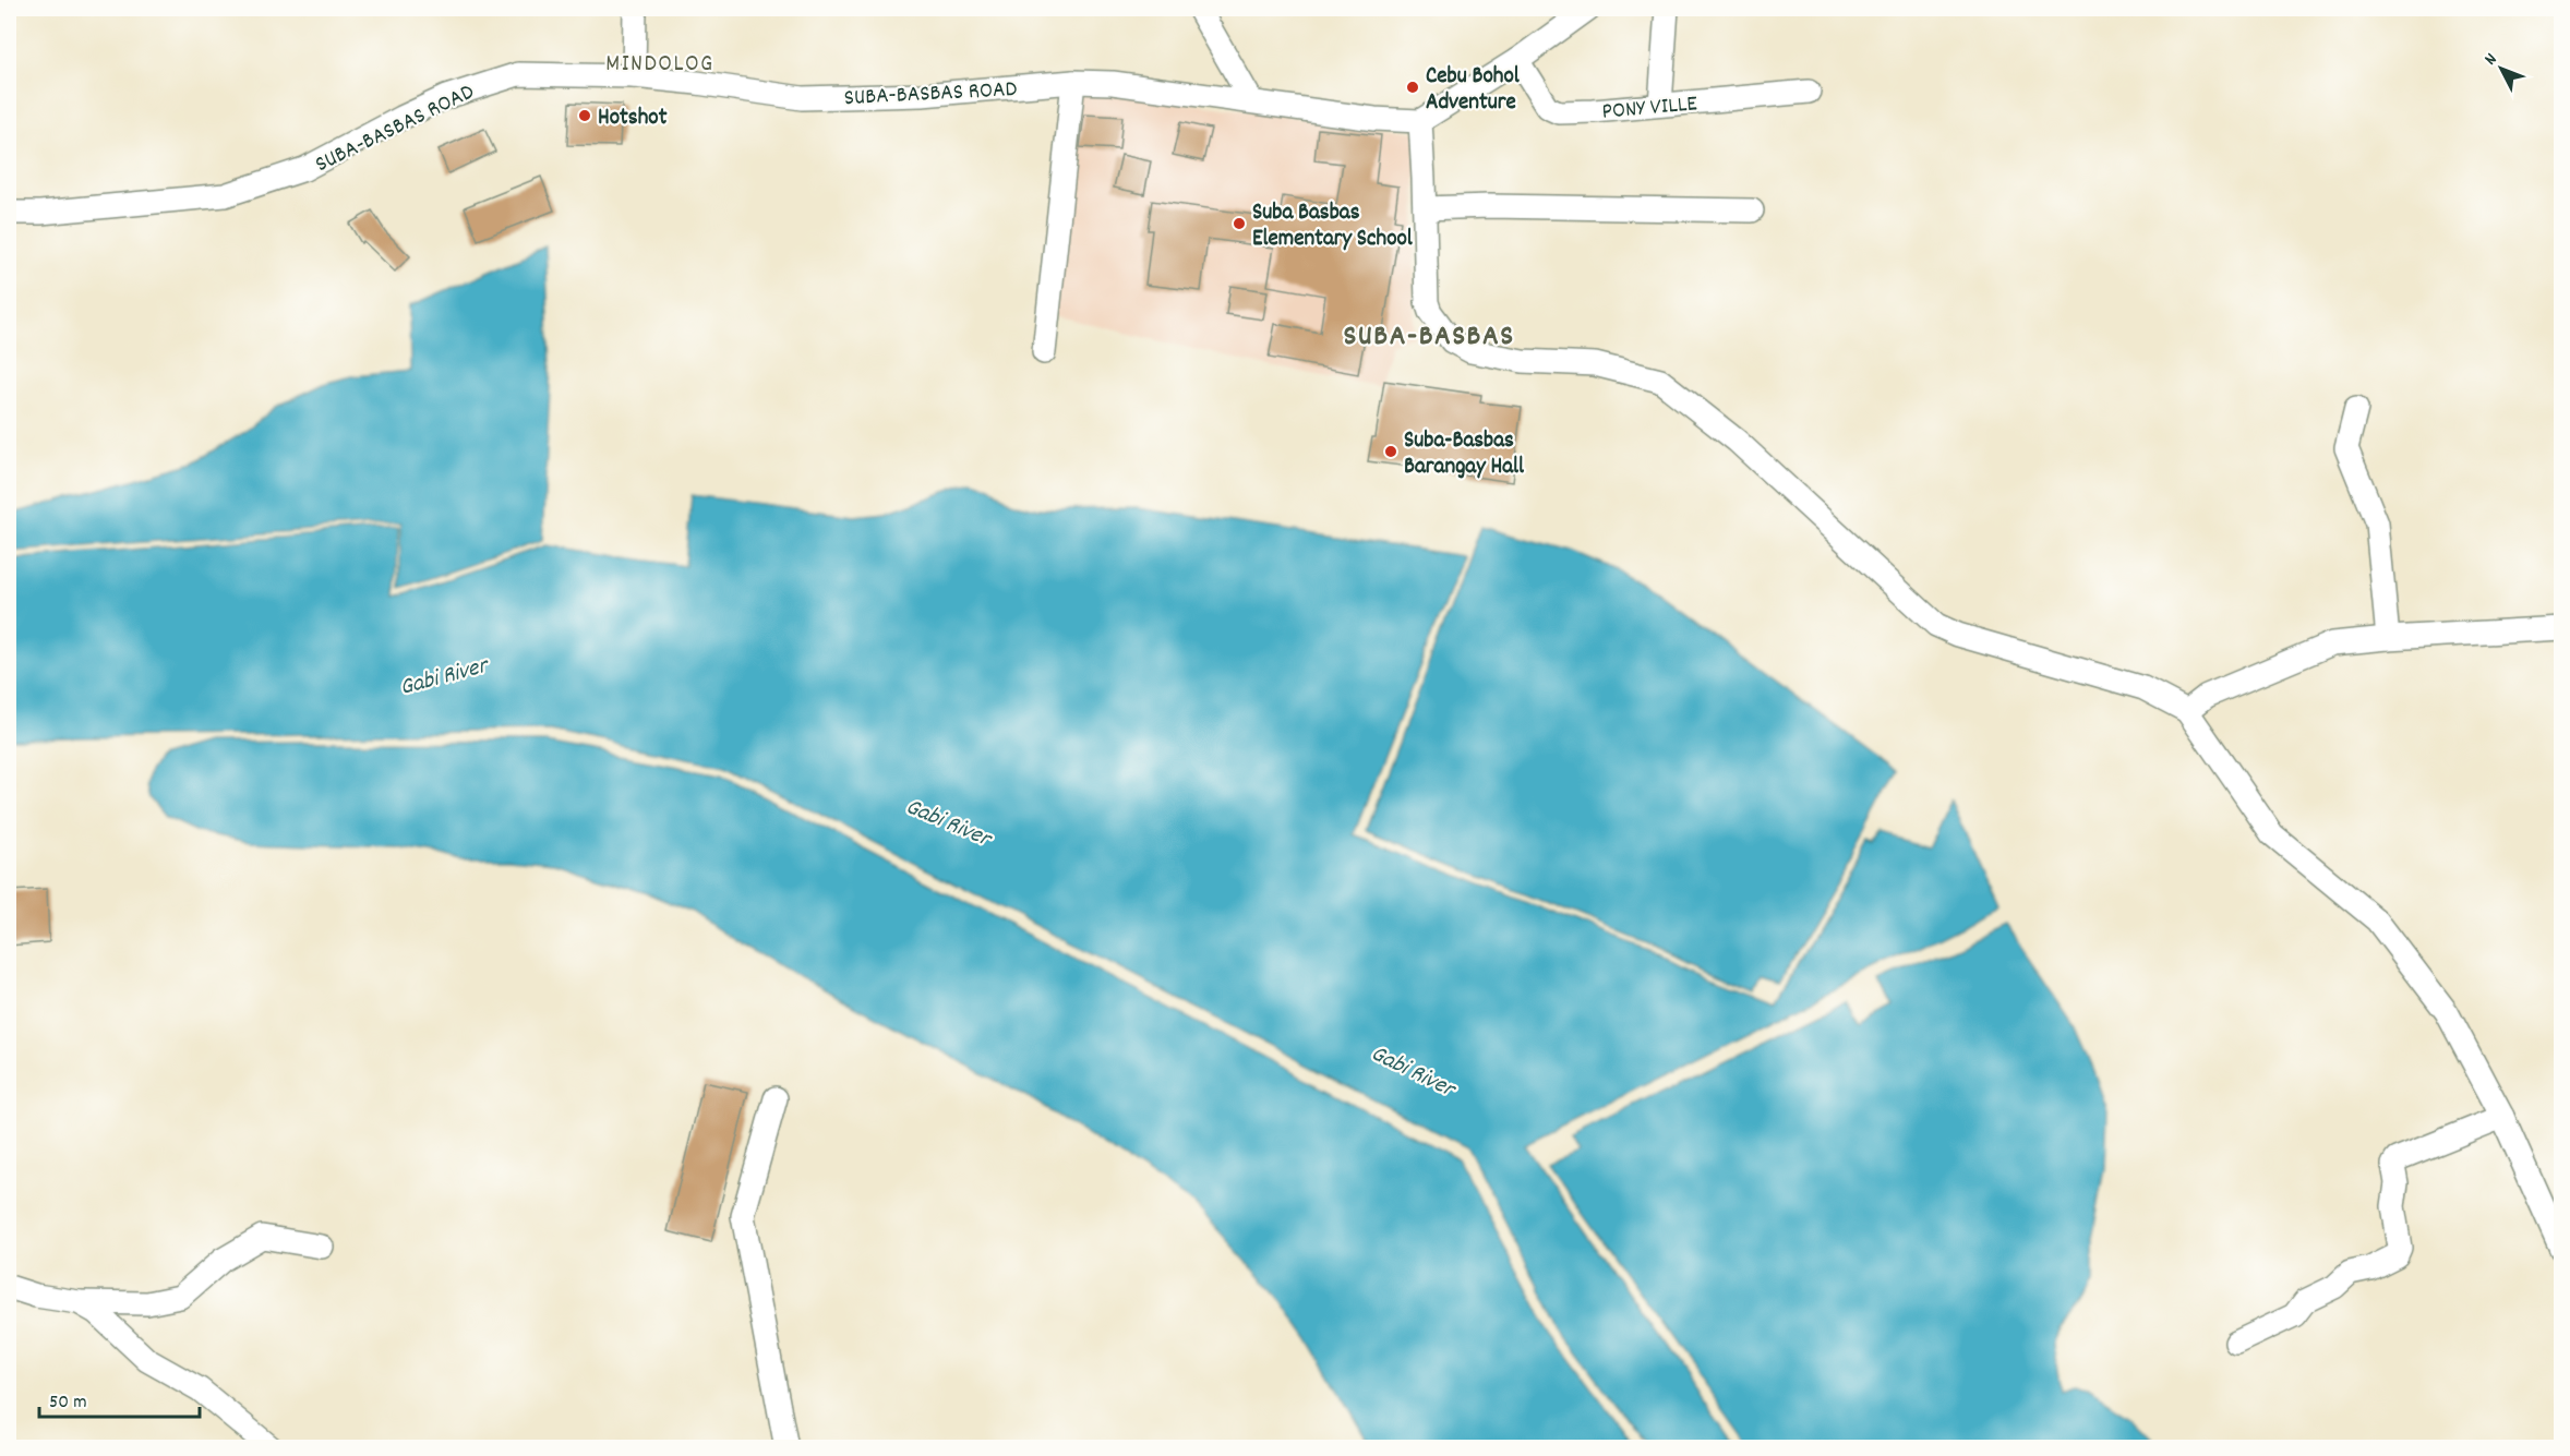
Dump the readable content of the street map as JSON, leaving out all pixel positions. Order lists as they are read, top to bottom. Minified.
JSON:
{"streets":{"street":["SUBA-BASBAS ROAD","PONY VILLE"]},"districts":["MINDOLOG","SUBA-BASBAS"],"water":["Gabi River"],"places":["Cebu Bohol Adventure","Hotshot","Suba Basbas Elementary School","Suba-Basbas Barangay Hall"],"scale_bar":"50 m","north":"top left"}
